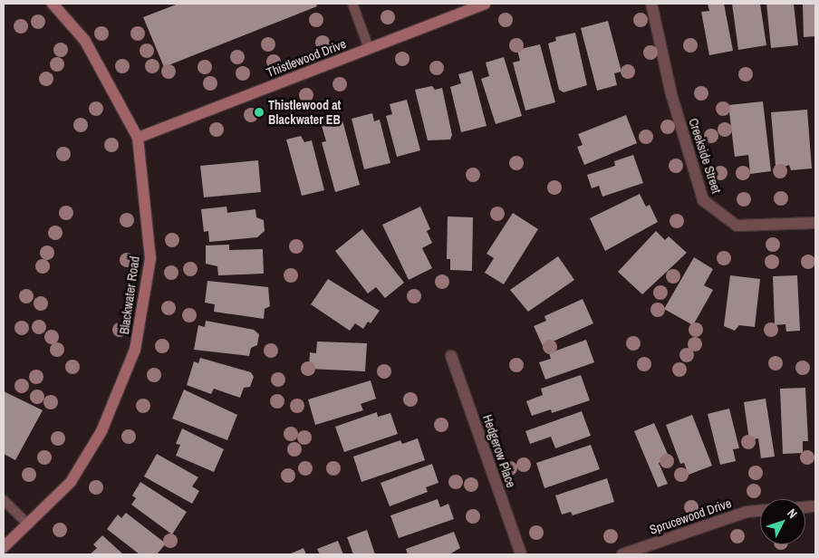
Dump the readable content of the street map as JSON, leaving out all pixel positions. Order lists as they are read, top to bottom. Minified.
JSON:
{"streets":{"street":["Thistlewood Drive","Creekside Street","Blackwater Road","Hedgerow Place","Sprucewood Drive"]},"crossings":[["Thistlewood Drive","Blackwater Road"]],"places":["Thistlewood at Blackwater EB"],"north":"top right"}
